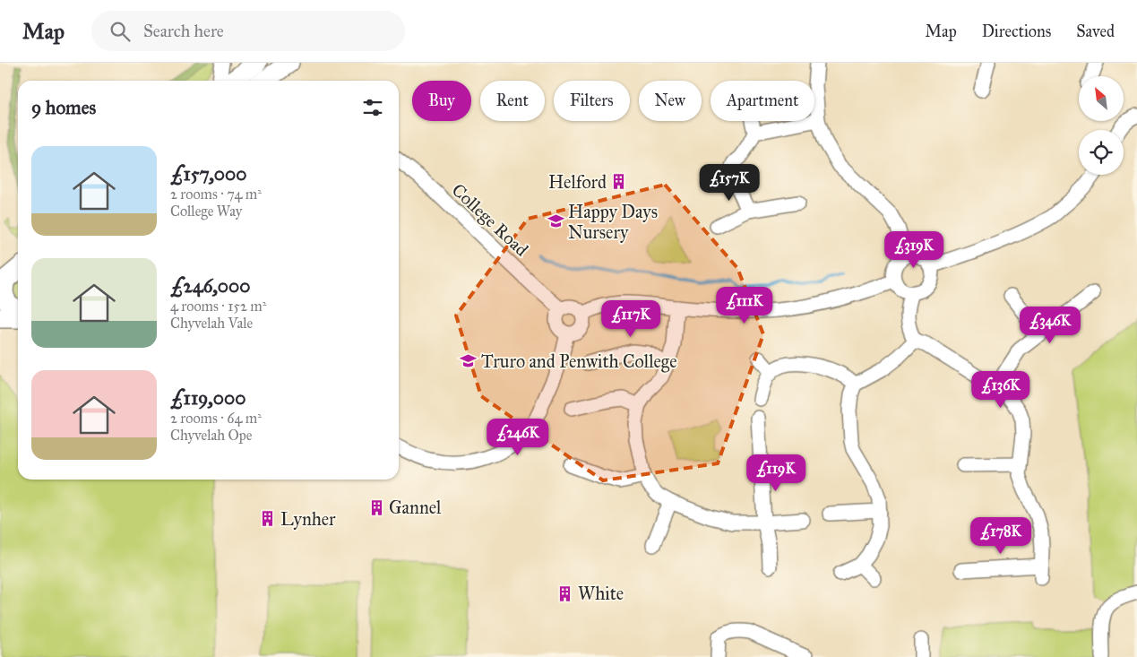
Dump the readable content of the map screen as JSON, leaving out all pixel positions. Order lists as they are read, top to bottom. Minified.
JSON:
{"streets":{"street":["College Road"]},"places":{"building":["Helford","Gannel","Lynher","White"],"school or university":["Happy Days Nursery","Truro and Penwith College"]},"north":"top left","page":{"header":"Map","search":"Search here","nav":["Map","Directions","Saved"],"chip":["Buy","Rent","Filters","New","Apartment"],"heading":"9 homes","list":[{"name":"£157,000","note":"2 rooms · 74 m² · College Way"},{"name":"£246,000","note":"4 rooms · 152 m² · Chyvelah Vale"},{"name":"£119,000","note":"2 rooms · 64 m² · Chyvelah Ope"}],"price":["£157K","£319K","£111K","£117K","£346K","£136K","£246K","£119K","£178K"]}}
